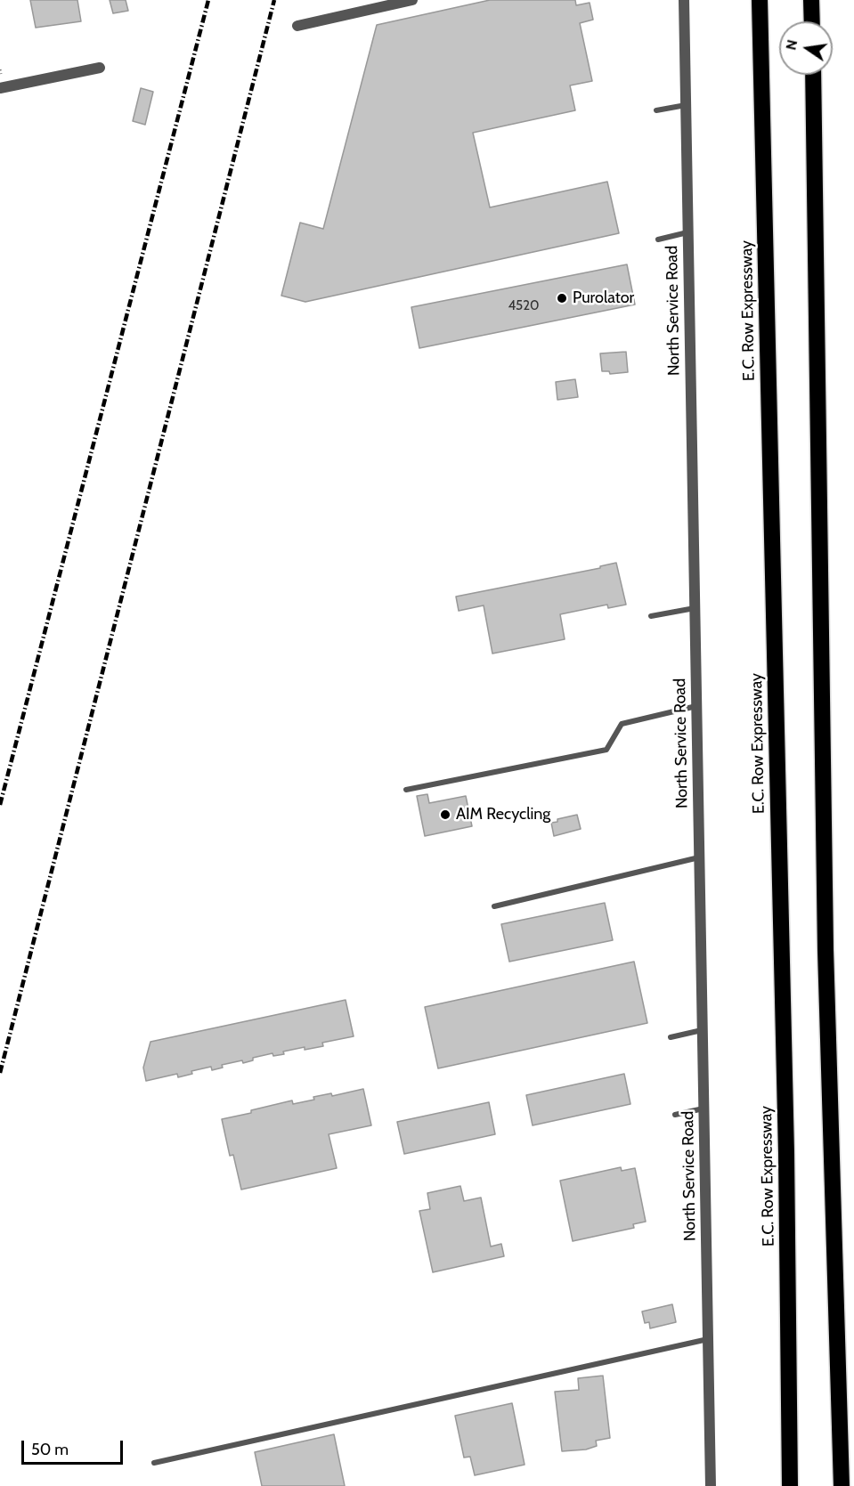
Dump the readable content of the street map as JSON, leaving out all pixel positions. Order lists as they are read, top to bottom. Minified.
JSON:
{"streets":{"highway":["E.C. Row Expressway"],"street":["North Service Road"]},"places":["Purolator","AIM Recycling"],"house_numbers":["4520"],"scale_bar":"50 m","north":"left"}
